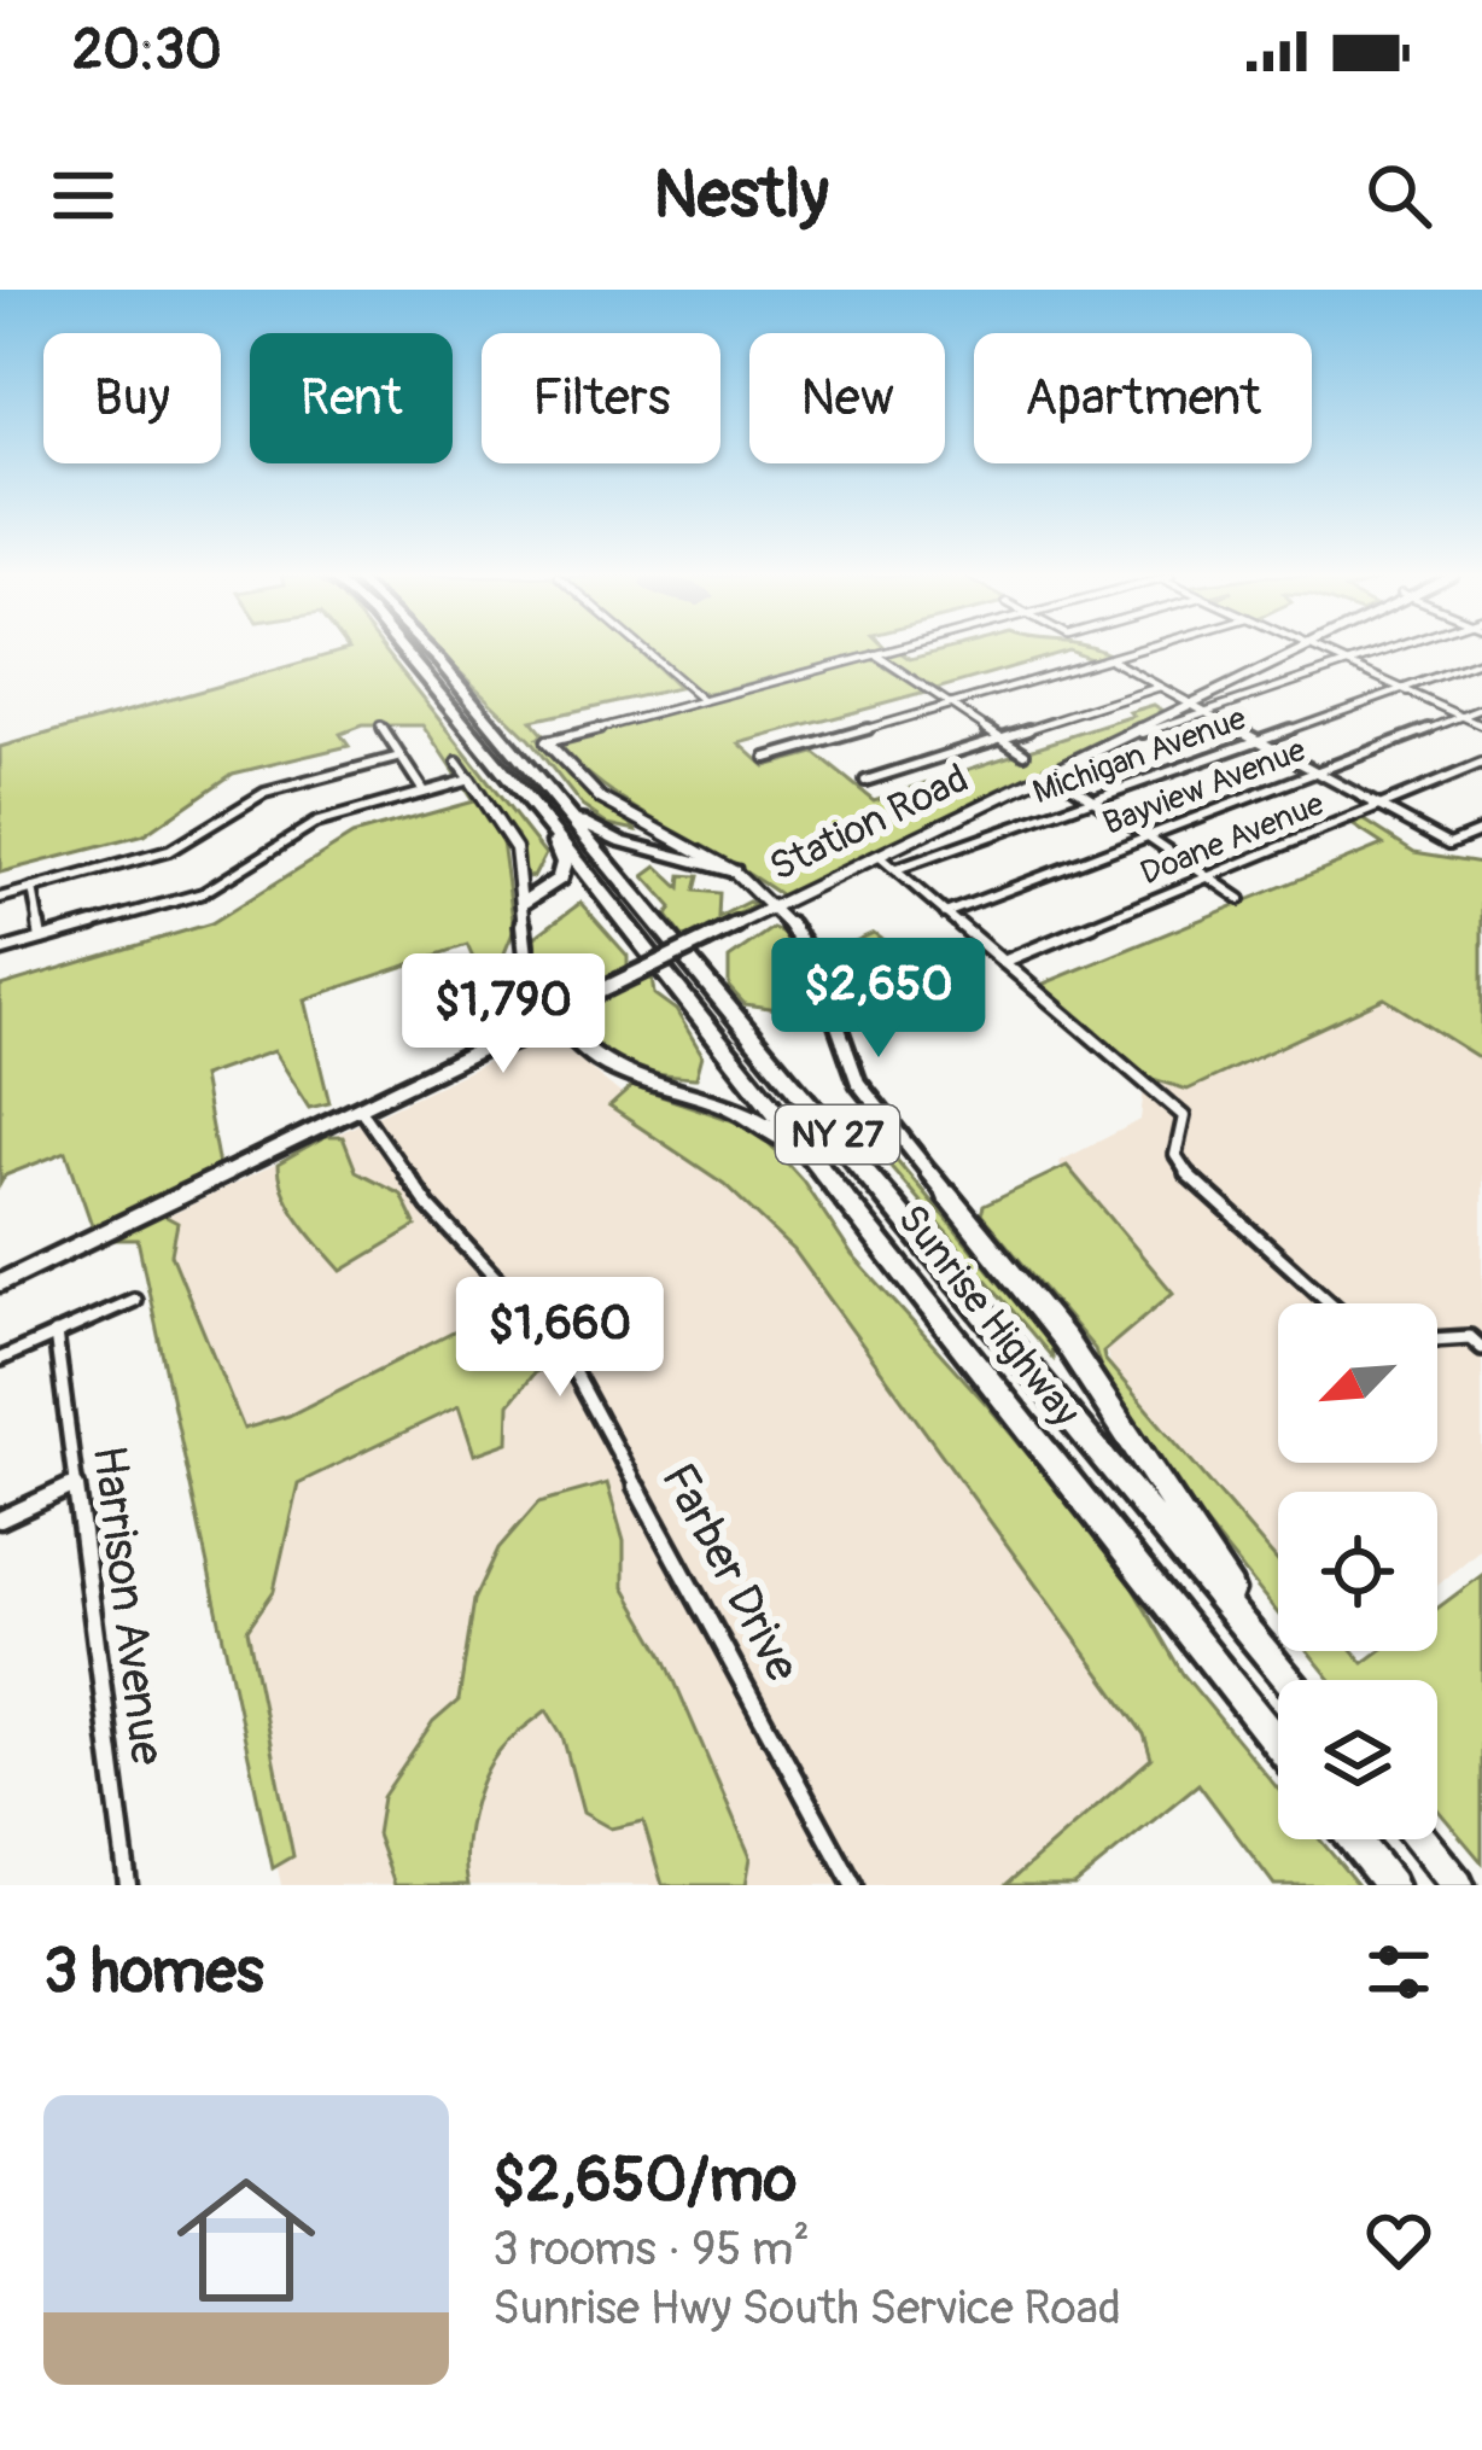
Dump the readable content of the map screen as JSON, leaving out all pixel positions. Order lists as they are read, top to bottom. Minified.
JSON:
{"streets":{"highway":["NY 27","Sunrise Highway"],"main road":["Station Road"],"street":["Michigan Avenue","Bayview Avenue","Doane Avenue","Farber Drive","Harrison Avenue"]},"crossings":[["Station Road","Farber Drive"]],"north":"bottom left","page":{"status":"20:30","header":"Nestly","chip":["Buy","Rent","Filters","New","Apartment"],"price":["$2,650","$1,790","$1,660"],"heading":"3 homes","list":[{"name":"$2,650/mo","note":"3 rooms · 95 m² · Sunrise Hwy South Service Road"}]}}
